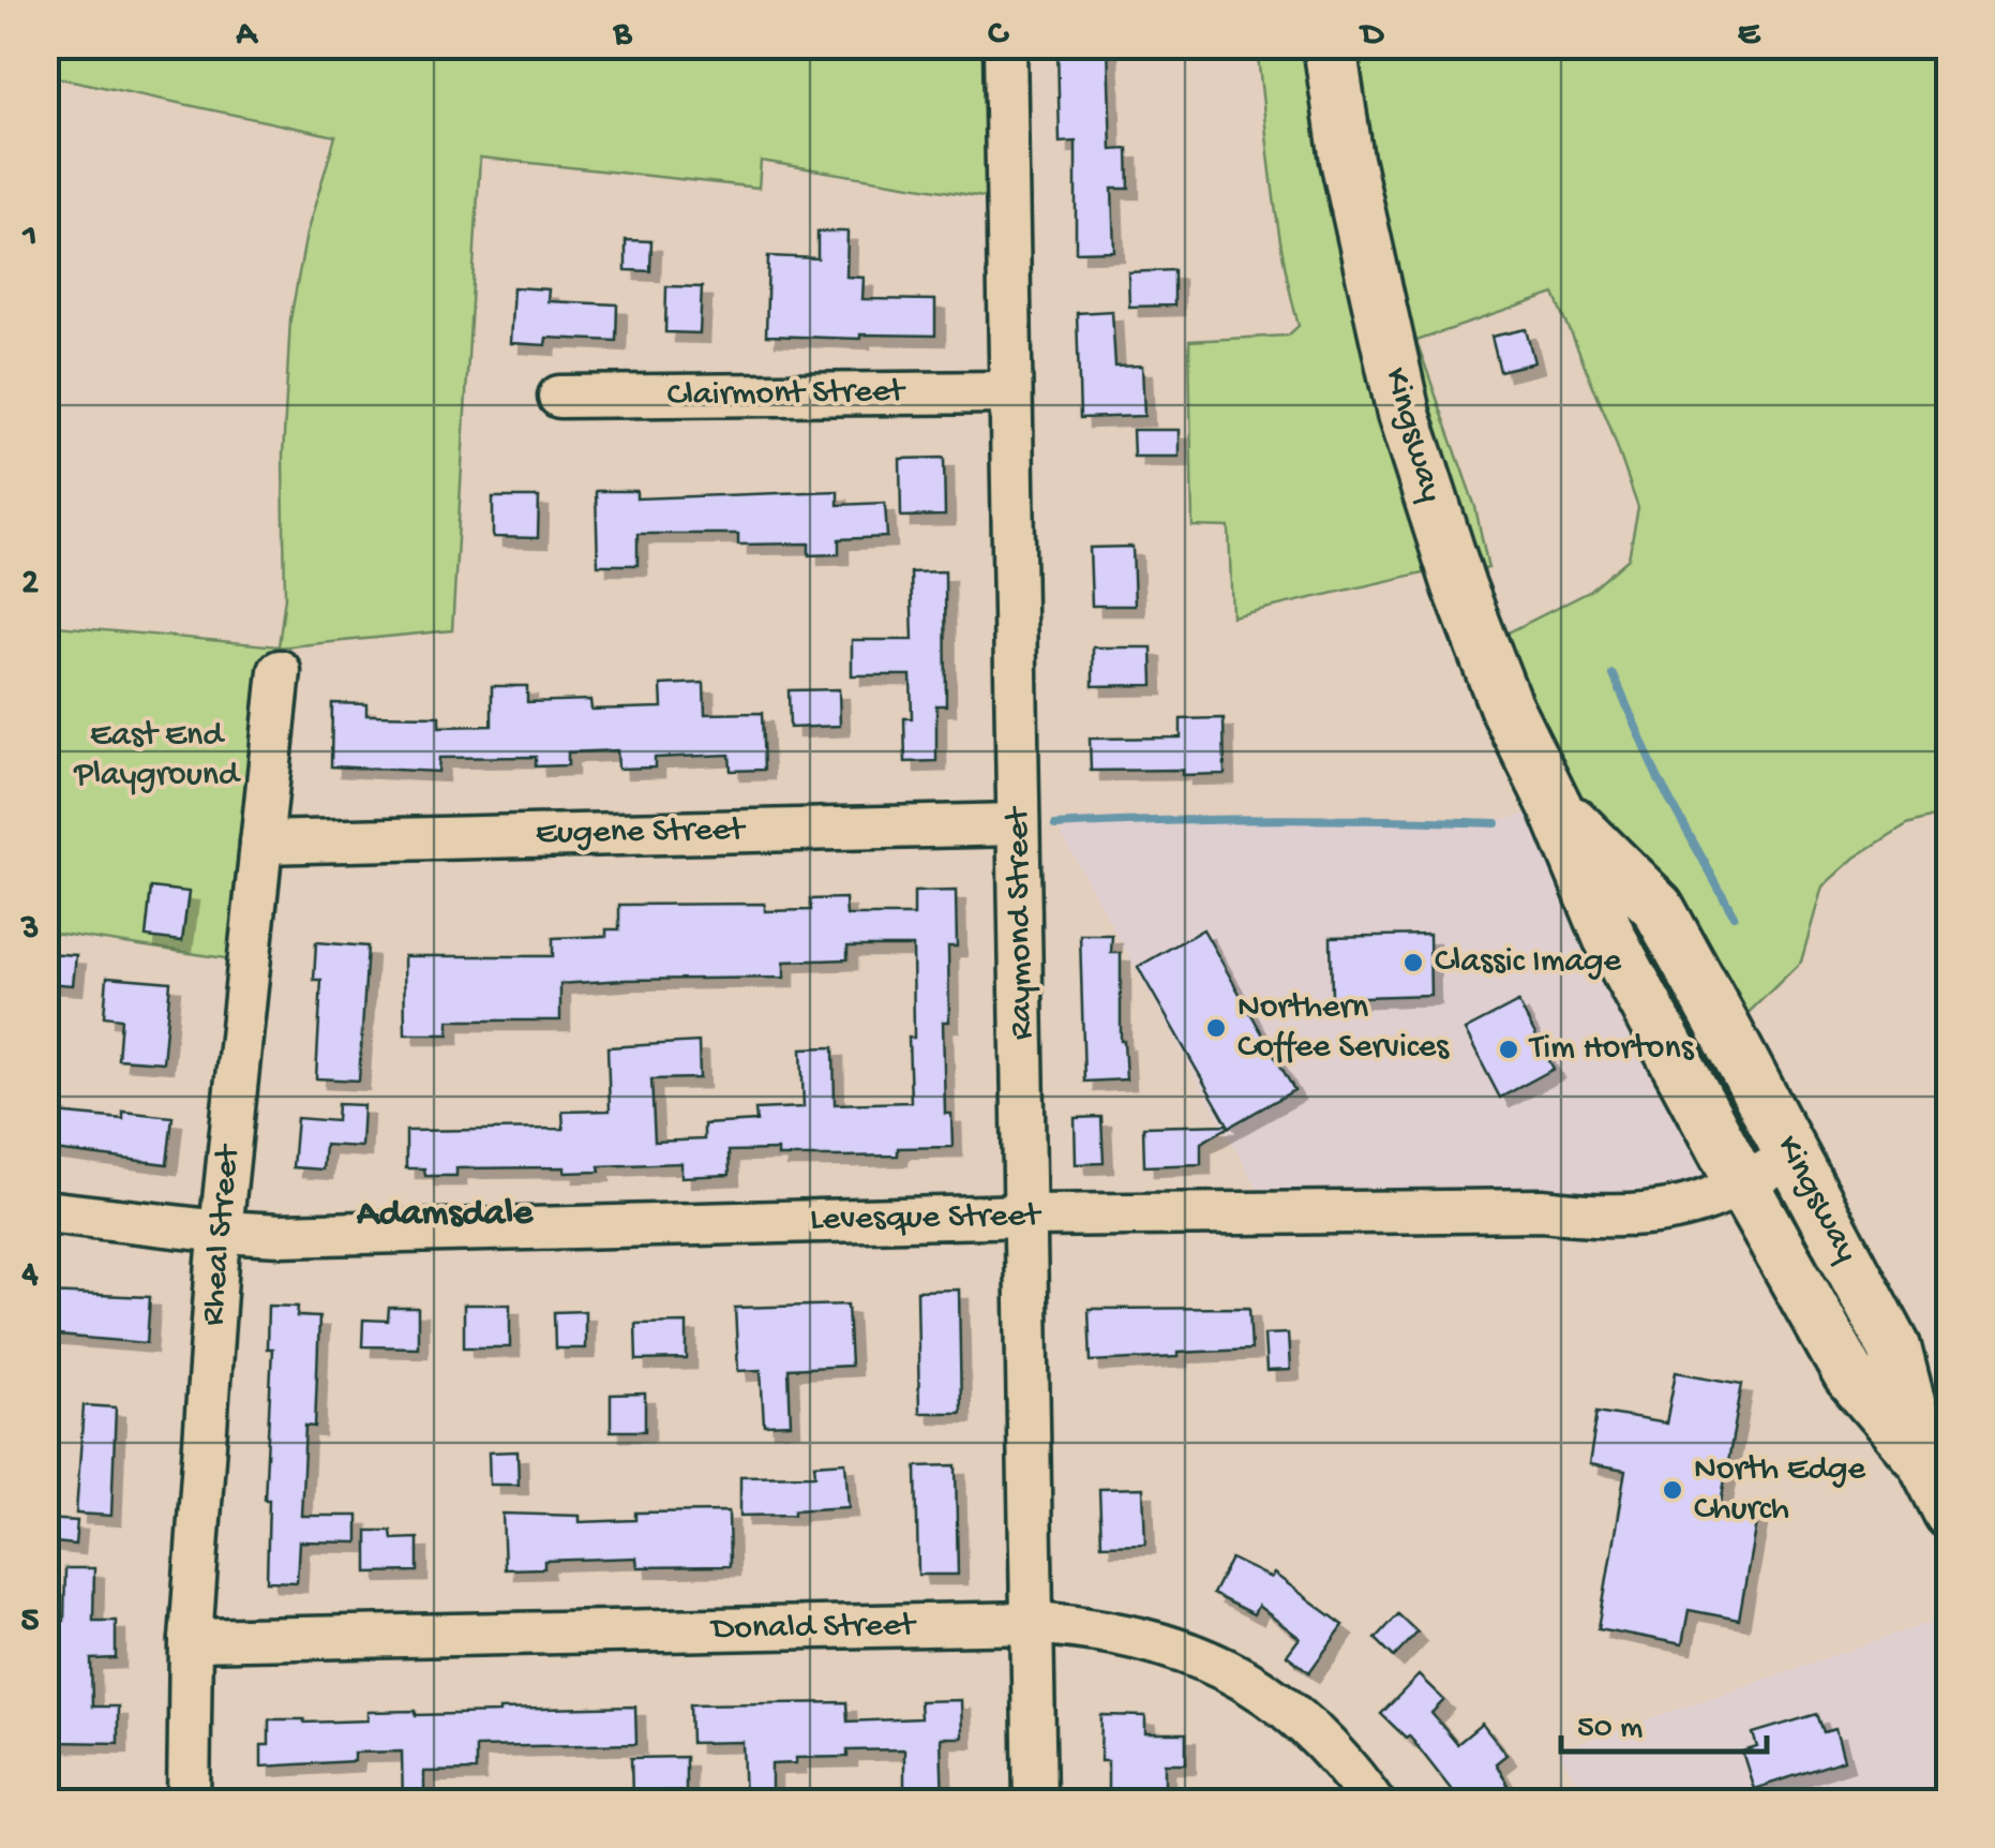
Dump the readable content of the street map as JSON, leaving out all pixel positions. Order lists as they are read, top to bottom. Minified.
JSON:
{"streets":{"main road":["Kingsway"],"street":["Clairmont Street","Eugene Street","Raymond Street","Levesque Street","Rheal Street","Donald Street"]},"crossings":[["Clairmont Street","Raymond Street"],["Kingsway","Levesque Street"],["Eugene Street","Raymond Street"],["Eugene Street","Rheal Street"],["Raymond Street","Levesque Street"],["Raymond Street","Donald Street"],["Levesque Street","Rheal Street"],["Rheal Street","Donald Street"]],"districts":["Adamsdale"],"parks":["East End Playground"],"places":["Classic Image","Northern Coffee Services","Tim Hortons","North Edge Church"],"scale_bar":"50 m","grid":{"columns":["A","B","C","D","E"],"rows":["1","2","3","4","5"]}}
